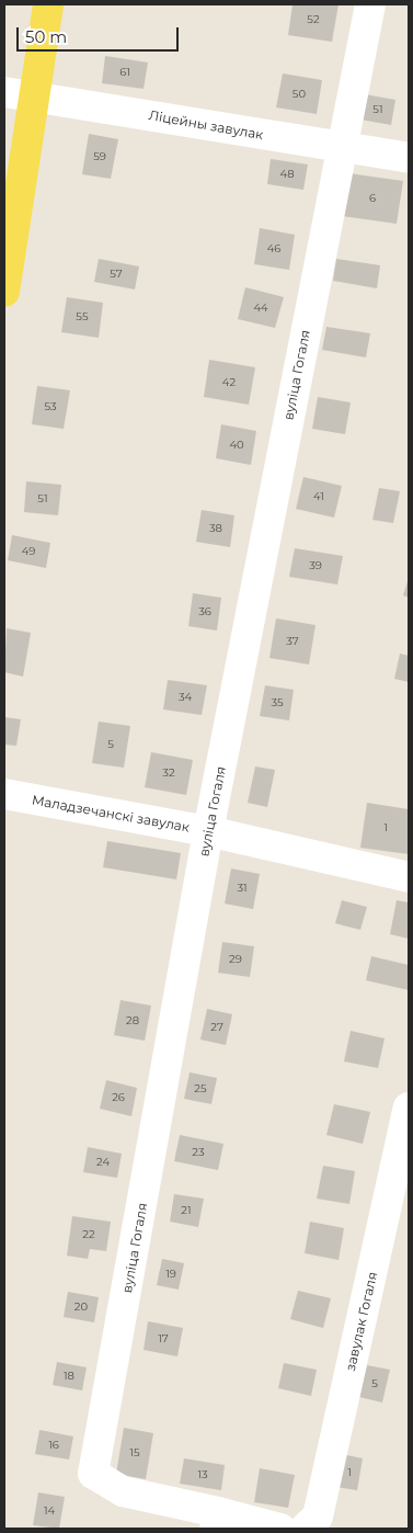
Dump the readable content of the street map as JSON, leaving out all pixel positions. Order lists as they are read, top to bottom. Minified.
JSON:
{"streets":{"street":["Ліцейны завулак","вуліца Гогаля","Маладзечанскі завулак","завулак Гогаля"]},"crossings":[["Ліцейны завулак","вуліца Гогаля"],["вуліца Гогаля","Маладзечанскі завулак"]],"house_numbers":["52","61","50","51","59","48","6","46","57","44","55","42","53","40","41","51","38","49","39","36","37","34","35","5","32","1","31","29","28","27","25","26","23","24","21","22","19","20","17","18","5","16","15","1","13","14"],"scale_bar":"50 m"}
